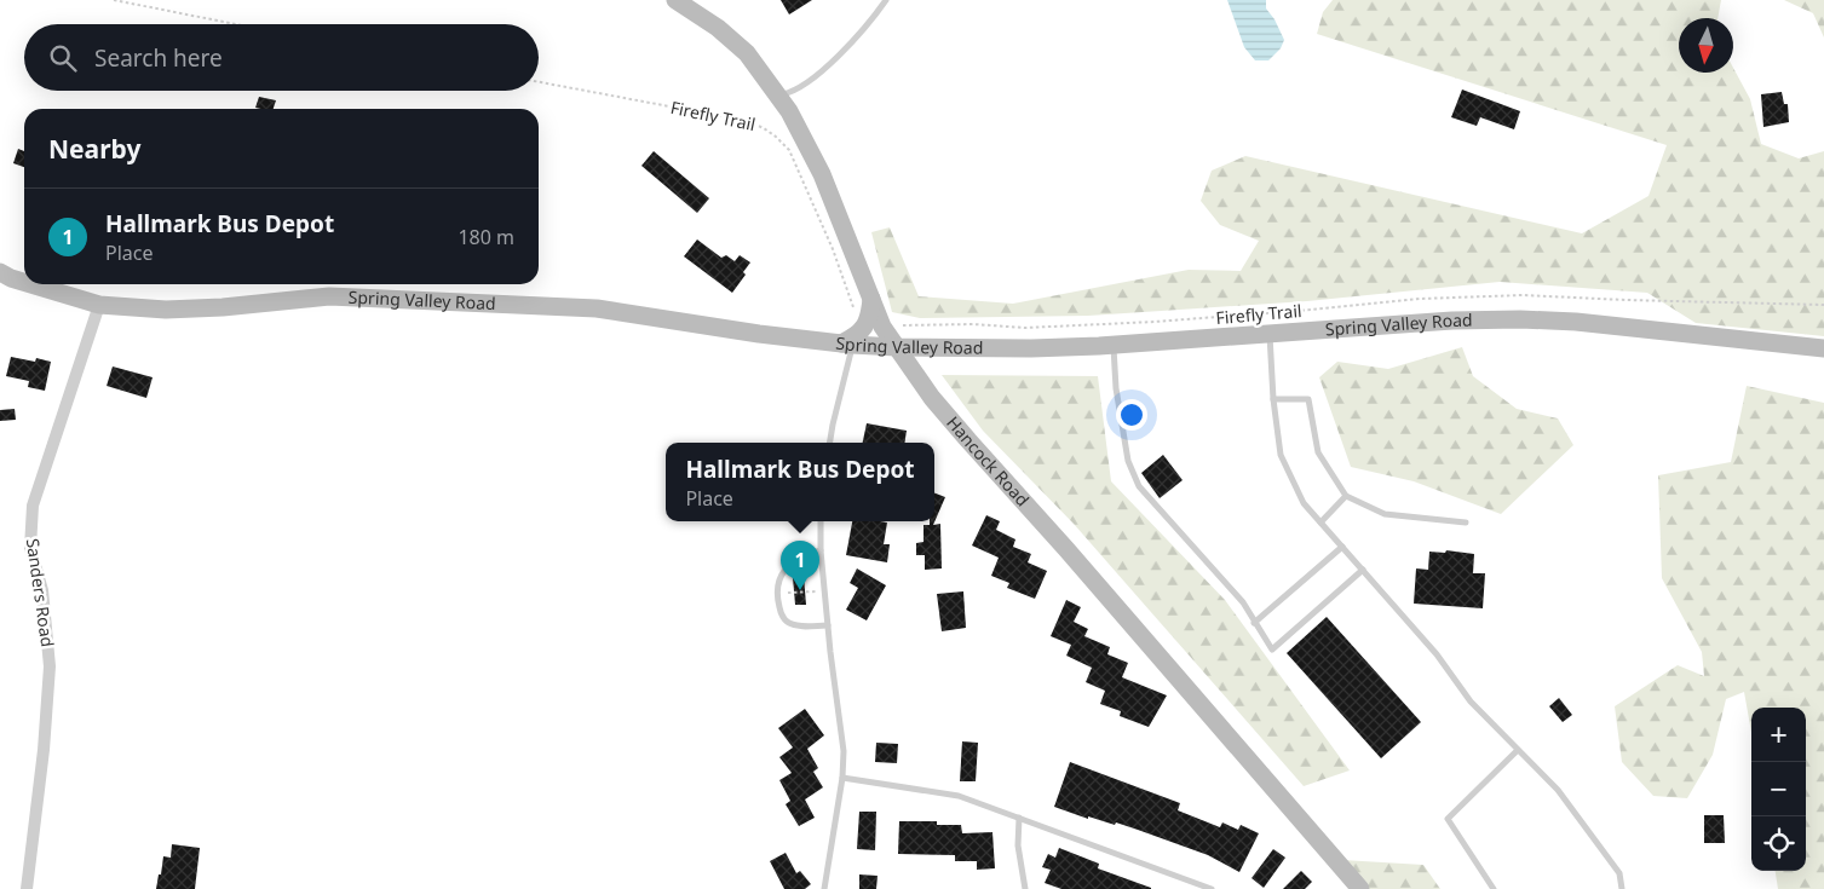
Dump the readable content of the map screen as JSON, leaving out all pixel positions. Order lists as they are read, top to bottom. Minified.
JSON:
{"streets":{"street":["Spring Valley Road","Hancock Road","Sanders Road"],"path":["Firefly Trail"]},"crossings":[["Spring Valley Road","Hancock Road"],["Spring Valley Road","Sanders Road"]],"north":"bottom","page":{"search":"Search here","heading":"Nearby","list":[{"mark":"1","name":"Hallmark Bus Depot","note":"Place","value":"180 m"}],"popup":["Hallmark Bus Depot","Place"],"pins":"1","map_buttons":["+","−"]}}
